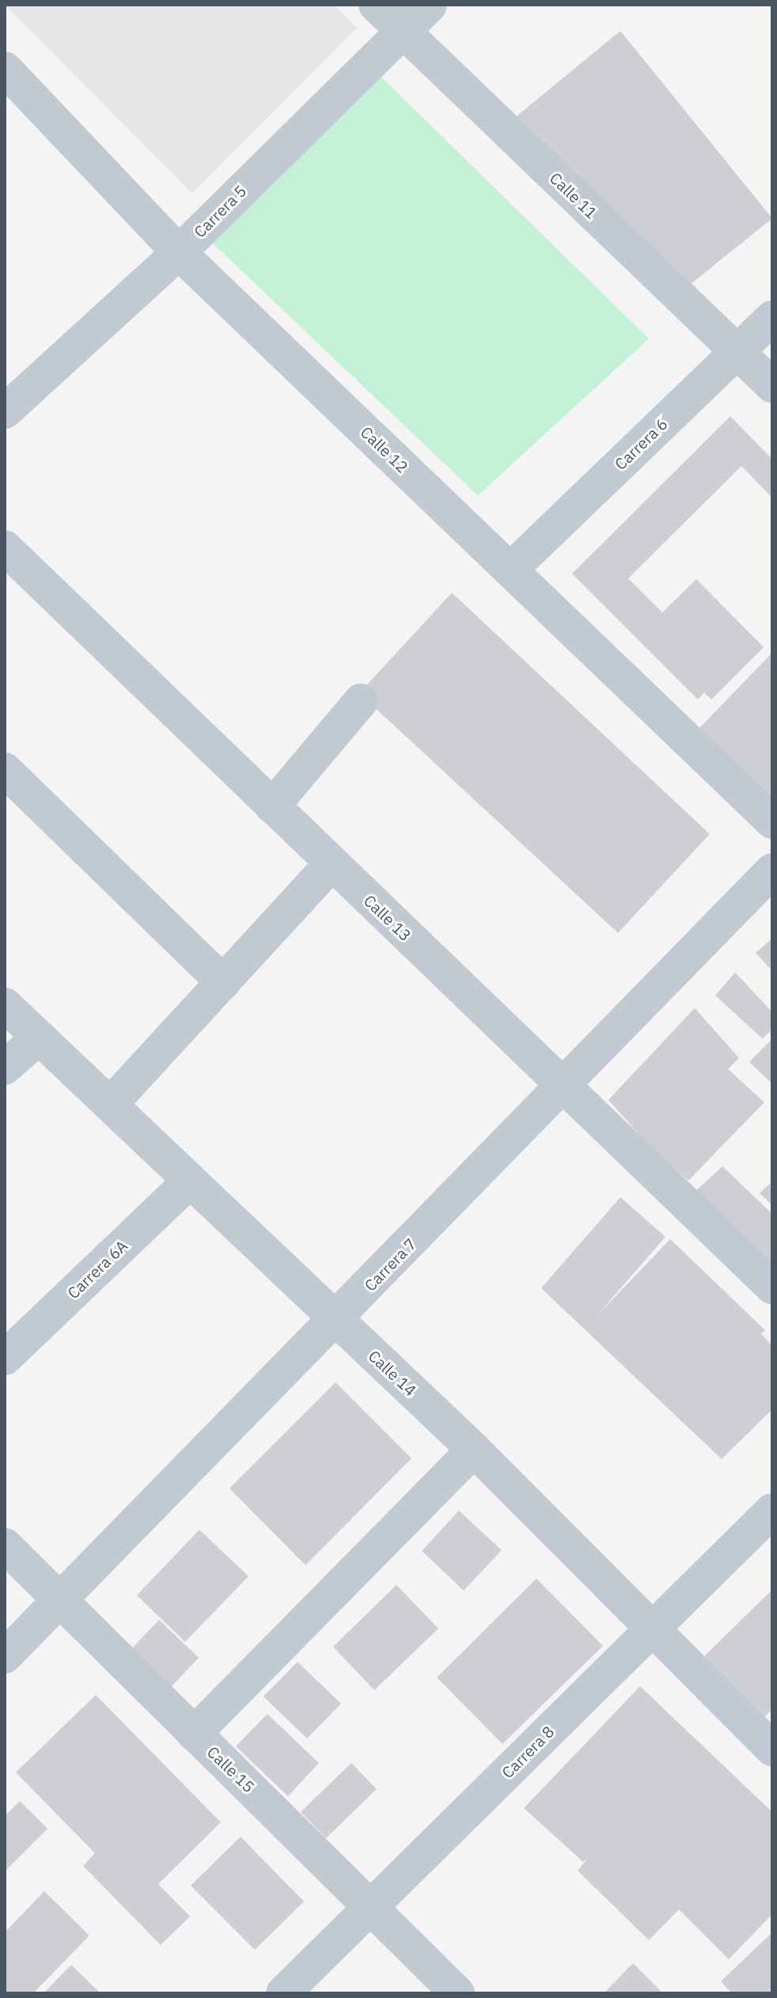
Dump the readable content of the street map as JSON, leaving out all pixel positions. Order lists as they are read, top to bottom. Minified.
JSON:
{"streets":{"street":["Calle 11","Carrera 5","Carrera 6","Calle 12","Calle 13","Carrera 7","Carrera 6A","Calle 14","Carrera 8","Calle 15"]},"crossings":[["Calle 11","Carrera 5"],["Calle 11","Carrera 6"],["Carrera 5","Calle 12"],["Carrera 6","Calle 12"],["Calle 13","Carrera 7"],["Carrera 7","Calle 14"],["Carrera 7","Calle 15"],["Carrera 6A","Calle 14"],["Calle 14","Carrera 8"],["Carrera 8","Calle 15"]]}
